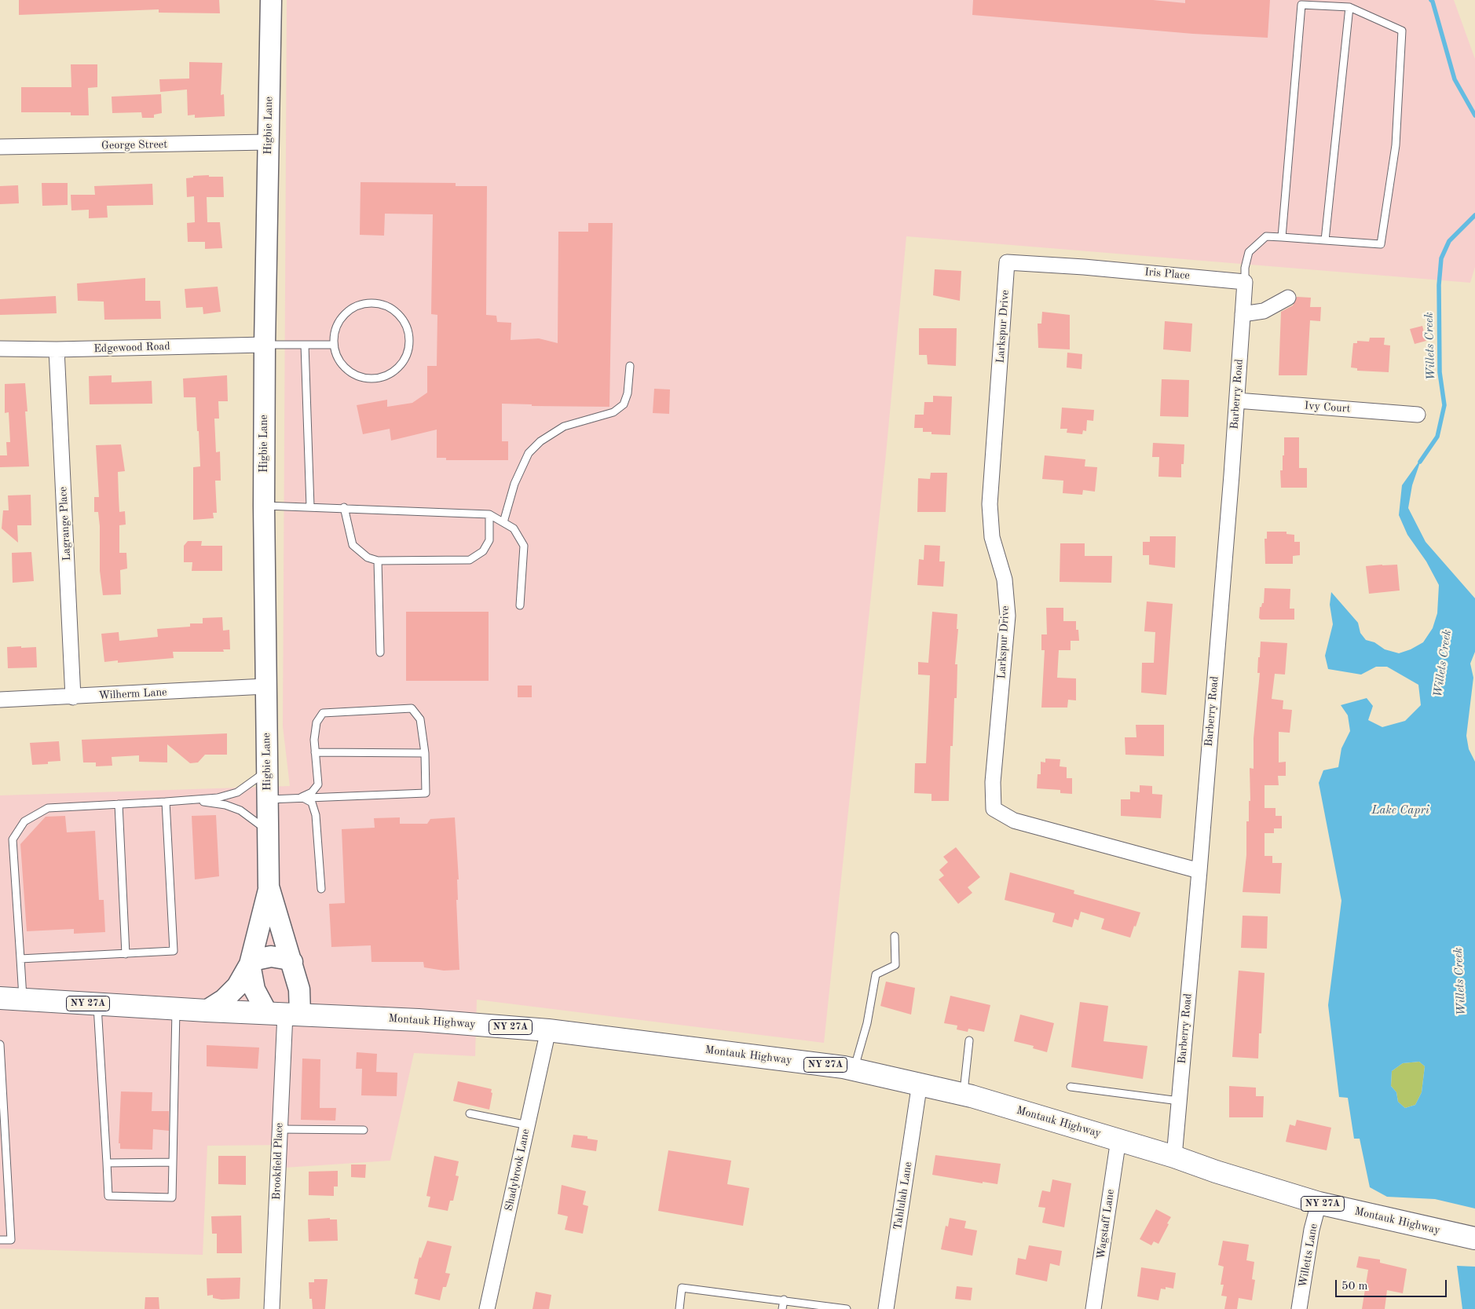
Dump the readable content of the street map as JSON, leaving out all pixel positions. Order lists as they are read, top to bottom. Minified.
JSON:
{"streets":{"main road":["Higbie Lane","NY 27A","Montauk Highway"],"street":["George Street","Iris Place","Larkspur Drive","Edgewood Road","Barberry Road","Ivy Court","Lagrange Place","Wilherm Lane","Brookfield Place","Shadybrook Lane","Tahlulah Lane","Wagstaff Lane","Willetts Lane"]},"crossings":[["Higbie Lane","George Street"],["Higbie Lane","Edgewood Road"],["Higbie Lane","Wilherm Lane"],["Higbie Lane","Montauk Highway"],["Higbie Lane","Brookfield Place"],["Iris Place","Larkspur Drive"],["Larkspur Drive","Barberry Road"],["Edgewood Road","Lagrange Place"],["Barberry Road","Ivy Court"],["Barberry Road","Montauk Highway"],["Lagrange Place","Wilherm Lane"],["Montauk Highway","Brookfield Place"],["Montauk Highway","Shadybrook Lane"],["Montauk Highway","Tahlulah Lane"],["Montauk Highway","Wagstaff Lane"],["Montauk Highway","Willetts Lane"]],"water":["Willets Creek","Lake Capri"],"scale_bar":"50 m"}
